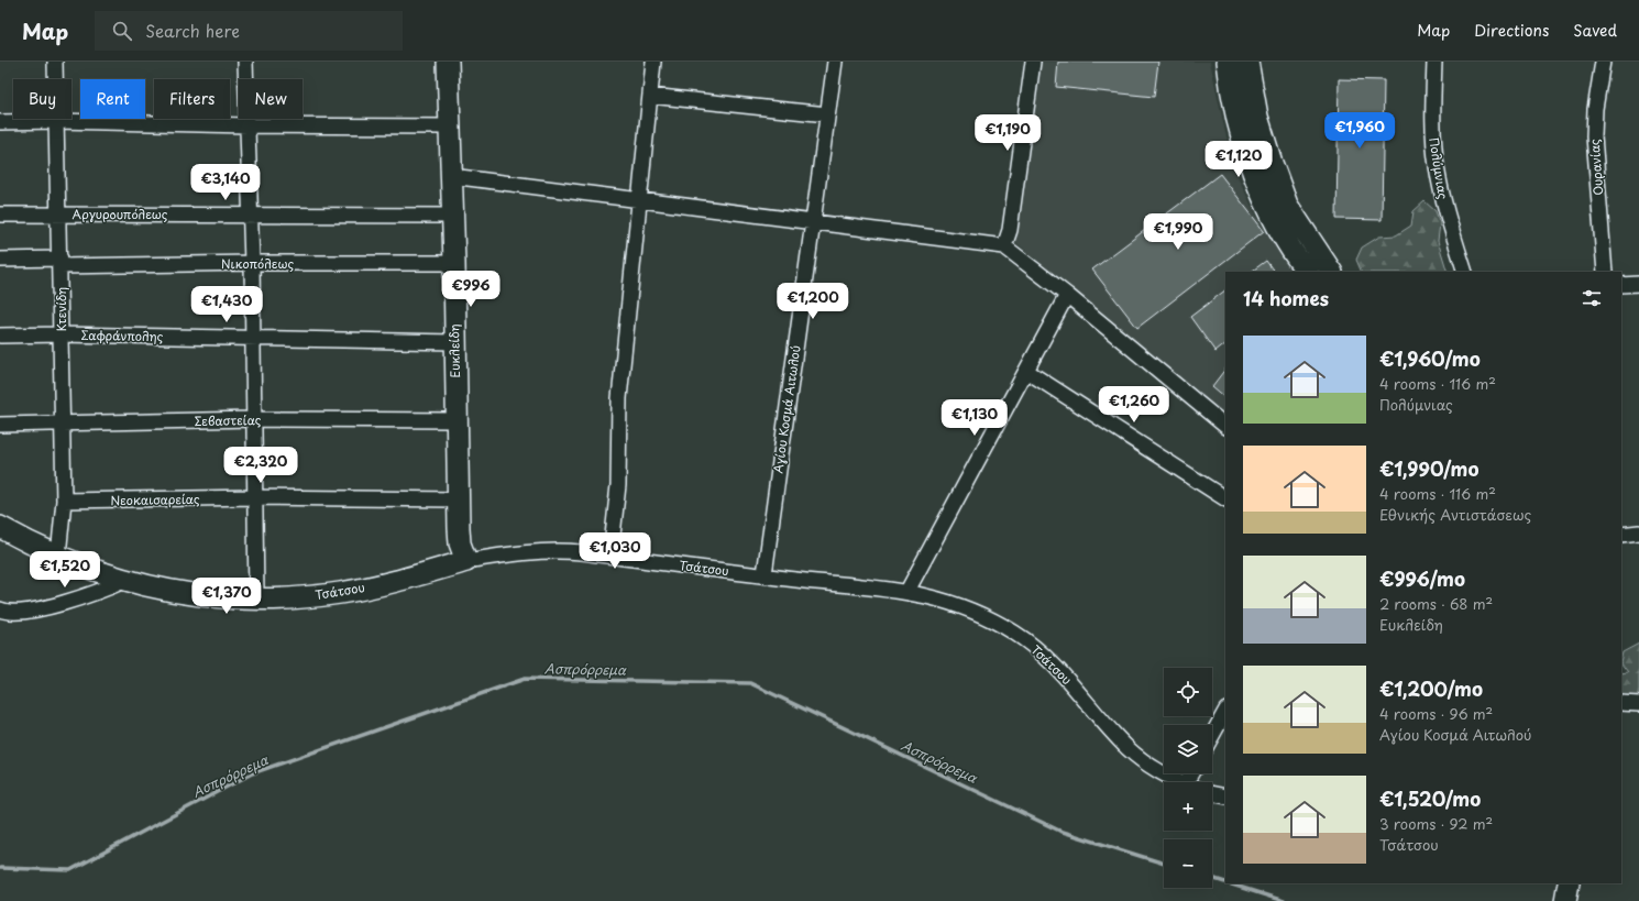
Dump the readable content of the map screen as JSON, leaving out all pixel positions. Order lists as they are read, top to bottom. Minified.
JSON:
{"streets":{"street":["Ουρανίας","Πολύμνιας","Αργυρουπόλεως","Νικοπόλεως","Κτενίδη","Σαφράνπολης","Ευκλείδη","Αγίου Κοσμά Αιτωλού","Σεβαστείας","Νεοκαισαρείας","Τσάτσου"]},"crossings":[["Αργυρουπόλεως","Κτενίδη"],["Αργυρουπόλεως","Ευκλείδη"],["Νικοπόλεως","Κτενίδη"],["Νικοπόλεως","Ευκλείδη"],["Κτενίδη","Σαφράνπολης"],["Κτενίδη","Σεβαστείας"],["Κτενίδη","Νεοκαισαρείας"],["Κτενίδη","Τσάτσου"],["Σαφράνπολης","Ευκλείδη"],["Ευκλείδη","Σεβαστείας"],["Ευκλείδη","Νεοκαισαρείας"],["Ευκλείδη","Τσάτσου"],["Αγίου Κοσμά Αιτωλού","Τσάτσου"]],"water":["Ασπρόρρεμα"],"page":{"header":"Map","search":"Search here","nav":["Map","Directions","Saved"],"chip":["Buy","Rent","Filters","New"],"price":["€1,960","€1,190","€1,120","€3,140","€1,990","€996","€1,200","€1,430","€1,260","€1,130","€2,320","€1,030","€1,520","€1,370"],"heading":"14 homes","list":[{"name":"€1,960/mo","note":"4 rooms · 116 m² · Πολύμνιας"},{"name":"€1,990/mo","note":"4 rooms · 116 m² · Εθνικής Αντιστάσεως"},{"name":"€996/mo","note":"2 rooms · 68 m² · Ευκλείδη"},{"name":"€1,200/mo","note":"4 rooms · 96 m² · Αγίου Κοσμά Αιτωλού"},{"name":"€1,520/mo","note":"3 rooms · 92 m² · Τσάτσου"}],"map_buttons":["+","−"]}}
